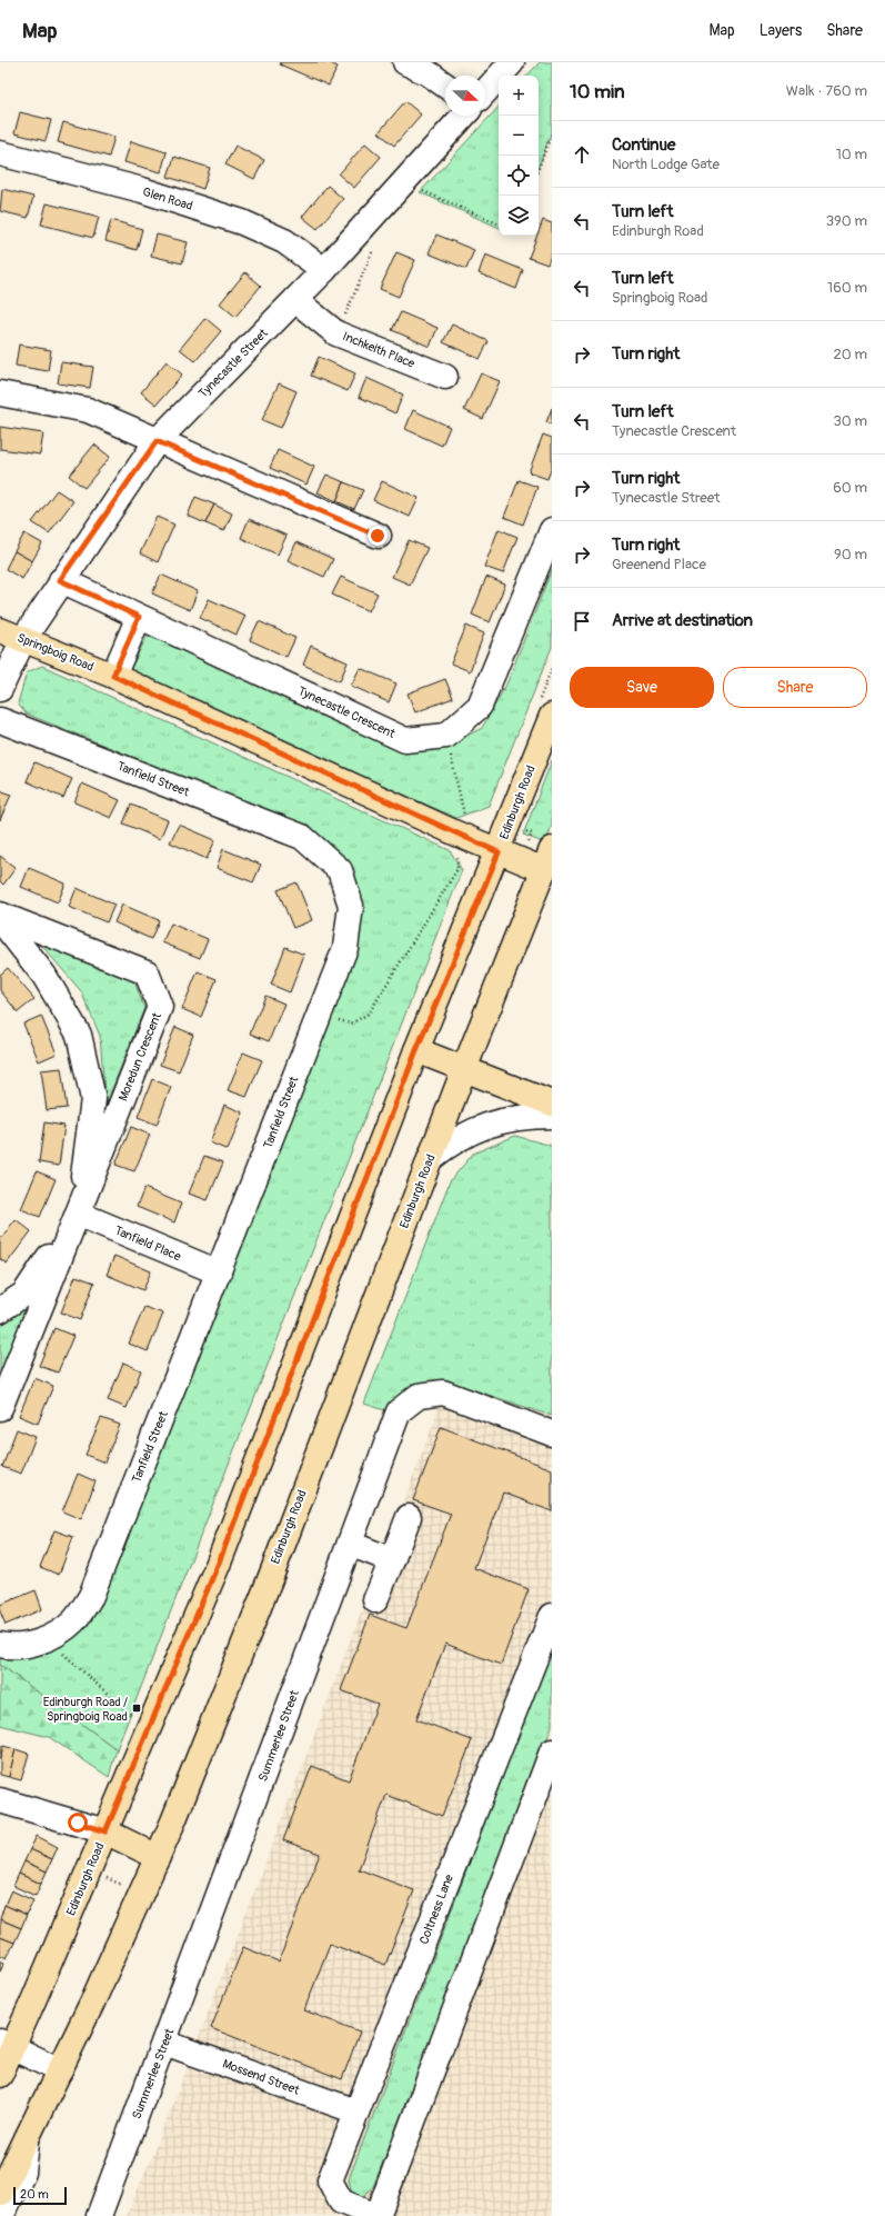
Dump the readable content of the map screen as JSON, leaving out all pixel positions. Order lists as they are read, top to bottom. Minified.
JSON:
{"streets":{"main road":["Springboig Road","Edinburgh Road"],"street":["Glen Road","Inchkeith Place","Tynecastle Street","Tynecastle Crescent","Tanfield Street","Moredun Crescent","Tanfield Place","Summerlee Street","Coltness Lane","Mossend Street"]},"crossings":[["Glen Road","Tynecastle Street"],["Inchkeith Place","Tynecastle Street"],["Tynecastle Street","Springboig Road"],["Tynecastle Street","Tynecastle Crescent"],["Springboig Road","Edinburgh Road"],["Tanfield Street","Tanfield Place"],["Moredun Crescent","Tanfield Place"],["Summerlee Street","Mossend Street"],["Coltness Lane","Mossend Street"]],"places":{"transit":["Edinburgh Road / Springboig Road"]},"scale_bar":"20 m","north":"right","page":{"header":"Map","nav":["Map","Layers","Share"],"heading":["10 min","Walk · 760 m"],"map_buttons":["+","−"],"list":[["Continue","North Lodge Gate","10 m"],["Turn left","Edinburgh Road","390 m"],["Turn left","Springboig Road","160 m"],["Turn right","20 m"],["Turn left","Tynecastle Crescent","30 m"],["Turn right","Tynecastle Street","60 m"],["Turn right","Greenend Place","90 m"],"Arrive at destination"],"buttons":["Save","Share"],"scale":"20 m"}}
